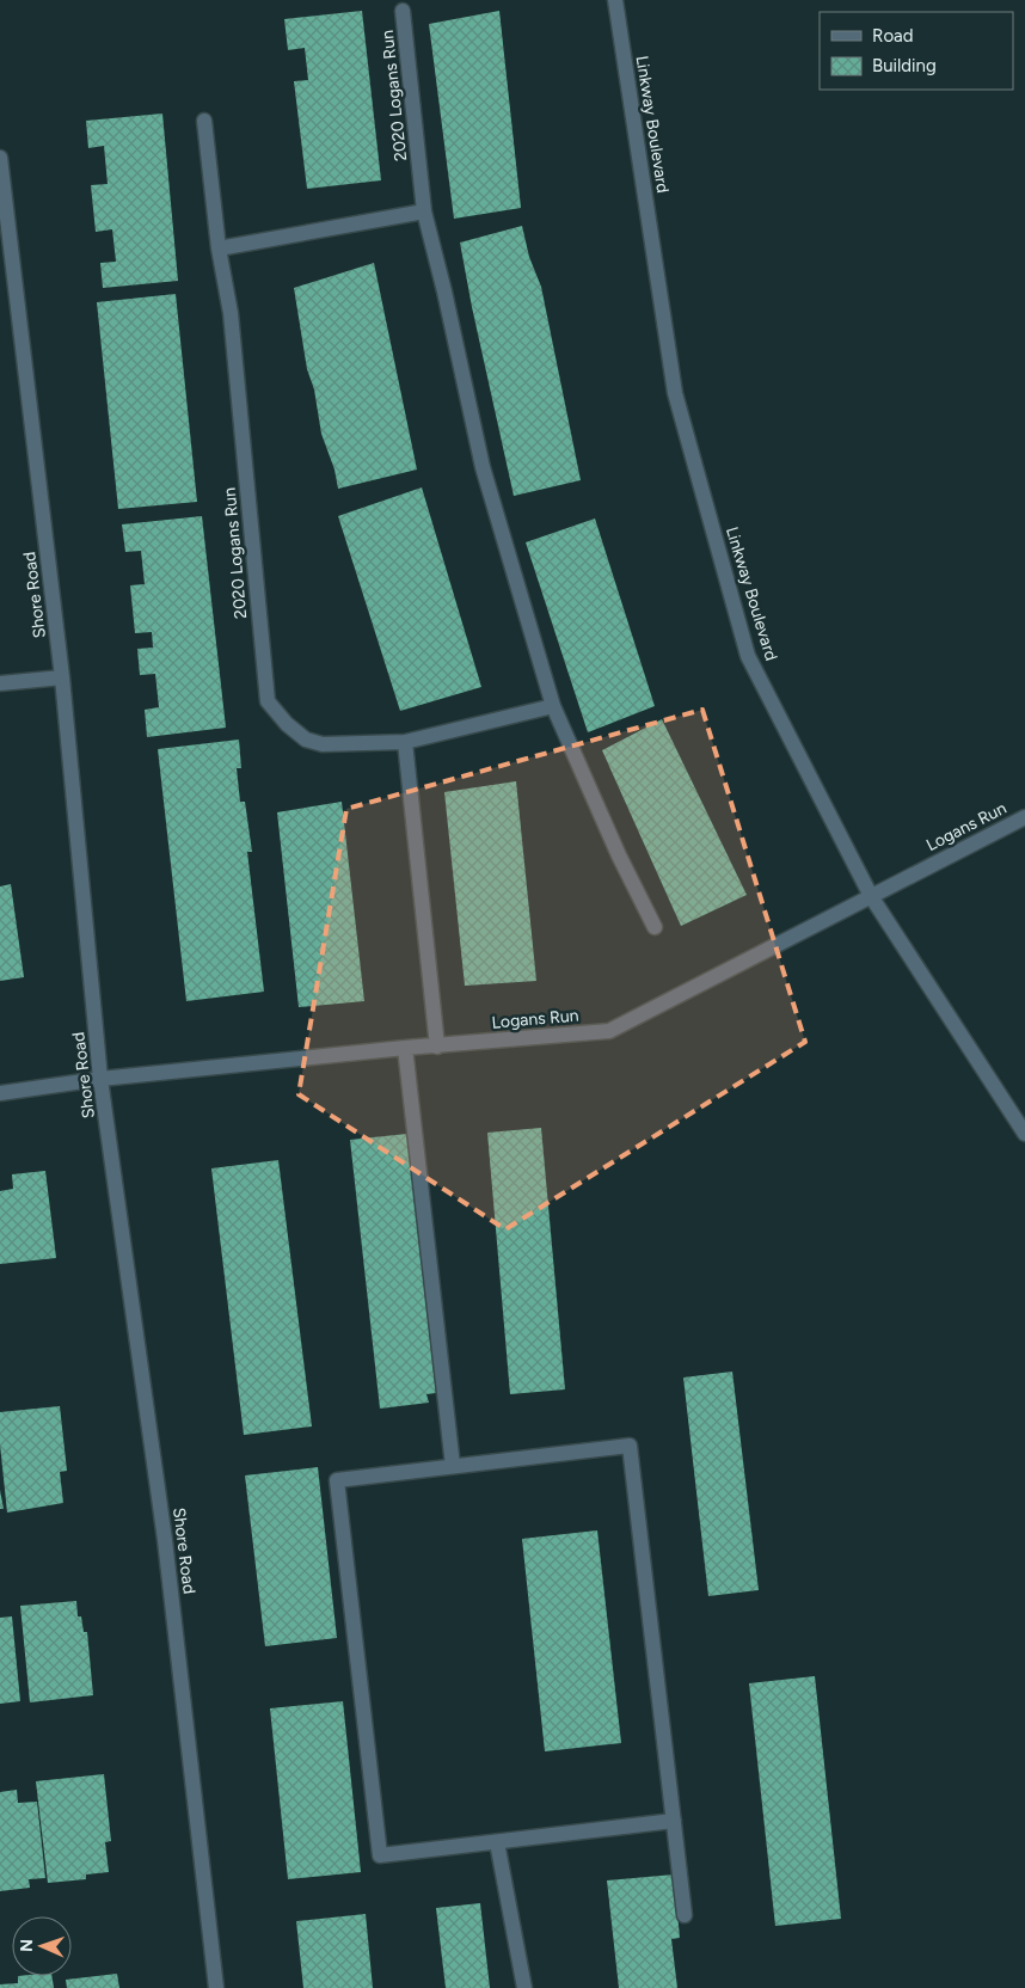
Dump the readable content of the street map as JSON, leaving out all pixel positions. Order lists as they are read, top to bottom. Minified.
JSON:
{"streets":{"street":["2020 Logans Run","Linkway Boulevard","Shore Road","Logans Run"]},"crossings":[["Linkway Boulevard","Logans Run"],["Shore Road","Logans Run"]],"legend":["Road","Building"],"north":"left"}
